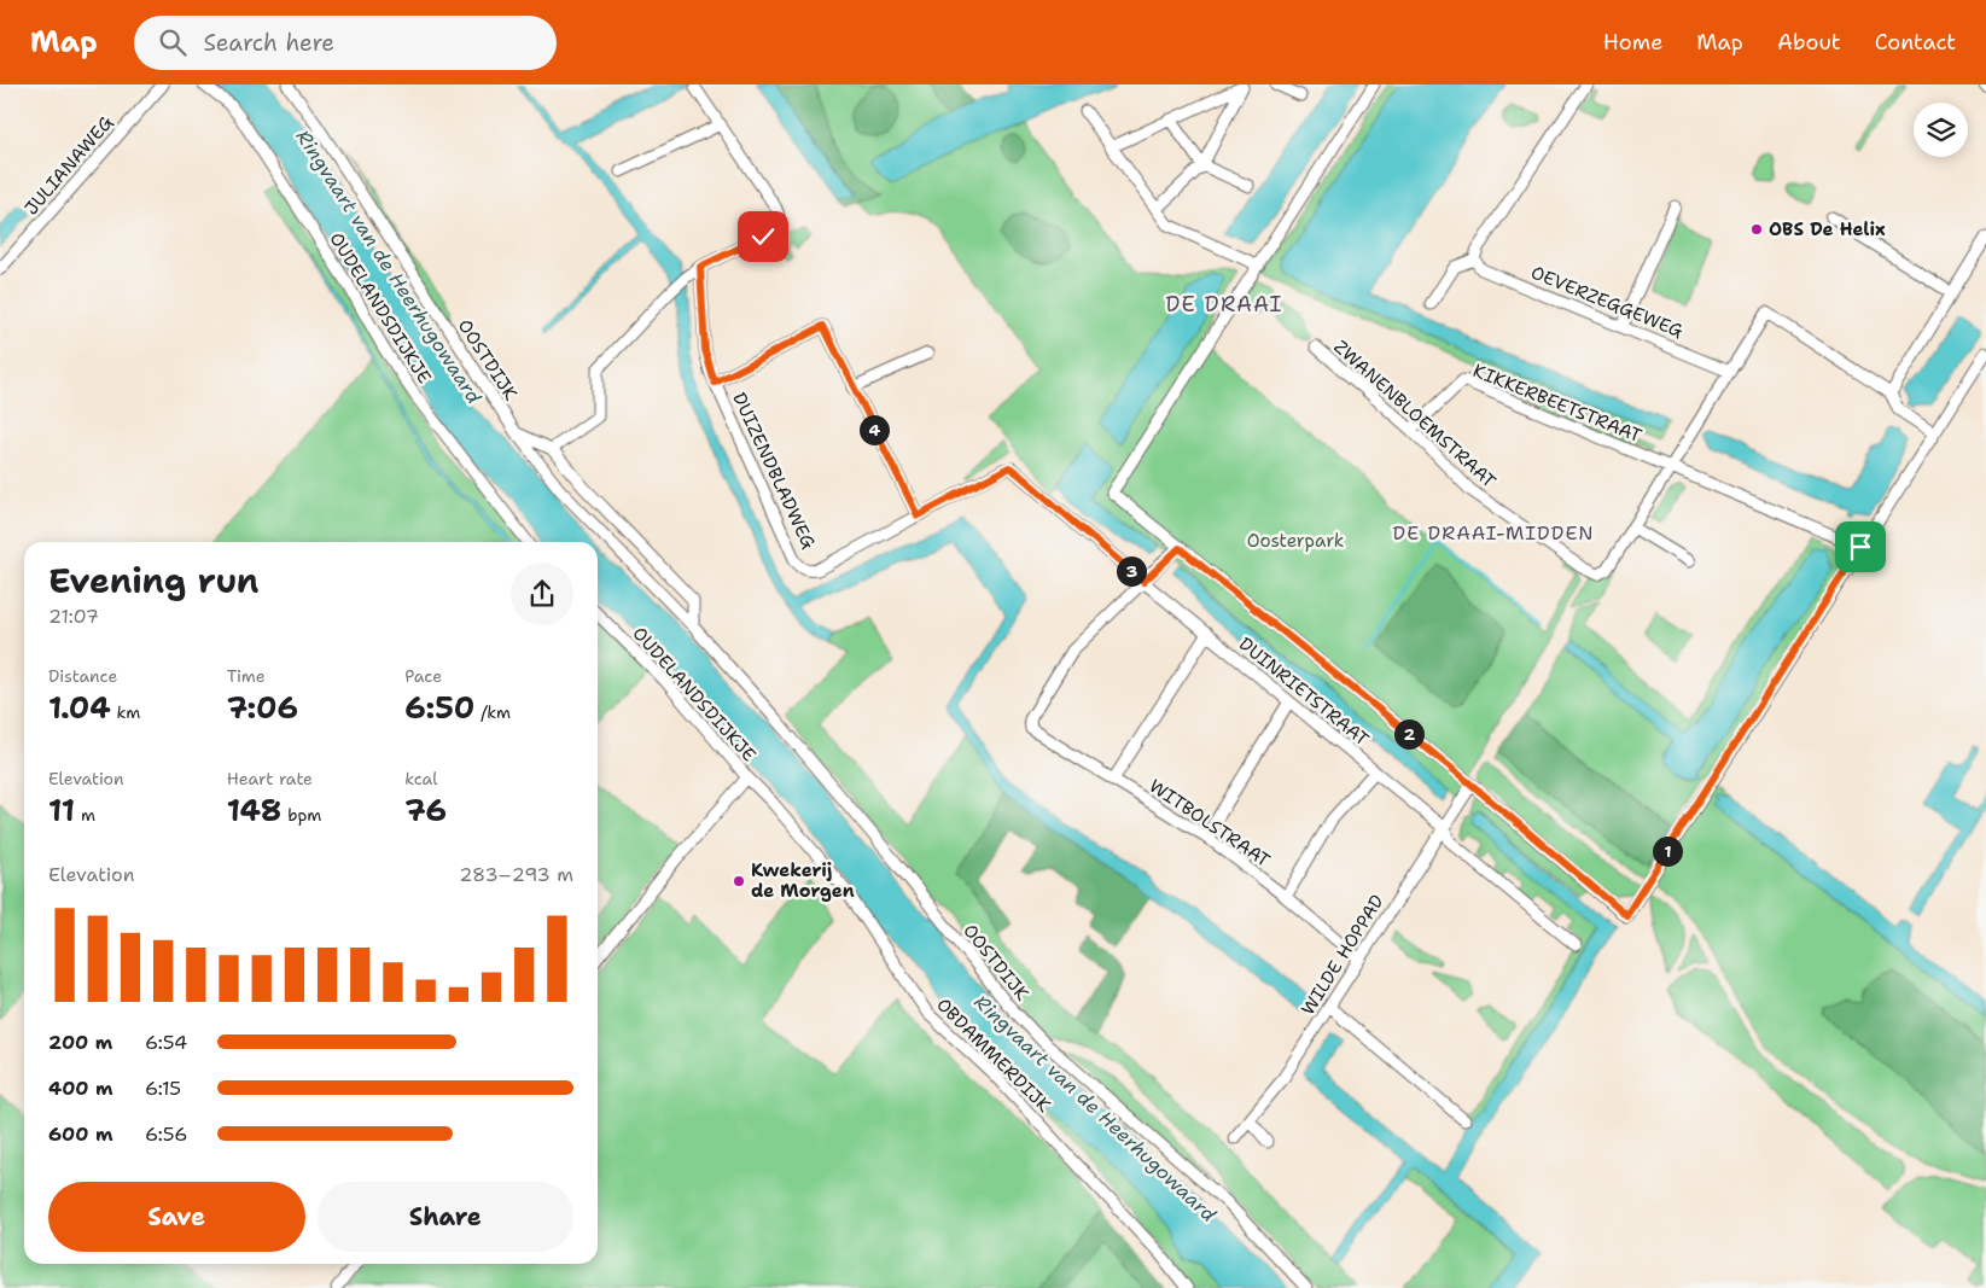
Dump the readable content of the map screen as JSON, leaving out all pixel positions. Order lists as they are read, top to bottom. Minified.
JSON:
{"streets":{"street":["JULIANAWEG","OEVERZEGGEWEG","OUDELANDSDIJKJE","OOSTDIJK","KIKKERBEETSTRAAT","ZWANENBLOEMSTRAAT","DUIZENDBLADWEG","DUINRIETSTRAAT","WITBOLSTRAAT","WILDE HOPPAD","OBDAMMERDIJK"]},"crossings":[["OUDELANDSDIJKJE","OBDAMMERDIJK"],["KIKKERBEETSTRAAT","ZWANENBLOEMSTRAAT"],["DUIZENDBLADWEG","DUINRIETSTRAAT"],["DUIZENDBLADWEG","WITBOLSTRAAT"],["DUINRIETSTRAAT","WITBOLSTRAAT"],["DUINRIETSTRAAT","WILDE HOPPAD"],["WITBOLSTRAAT","WILDE HOPPAD"]],"districts":["DE DRAAI","DE DRAAI-MIDDEN"],"water":["Ringvaart van de Heerhugowaard"],"parks":["Oosterpark"],"places":["OBS De Helix","Kwekerij de Morgen"],"page":{"header":"Map","search":"Search here","nav":["Home","Map","About","Contact"],"pins":["4","3","2","1"],"heading":["Evening run","21:07"],"stats":[["Distance","1.04 km"],["Time","7:06"],["Pace","6:50 /km"],["Elevation","11 m"],["Heart rate","148 bpm"],["kcal","76"]],"chart":["Elevation","283–293 m"],"list":[{"name":"200 m","note":"6:54"},{"name":"400 m","note":"6:15"},{"name":"600 m","note":"6:56"}],"buttons":["Save","Share"]}}
